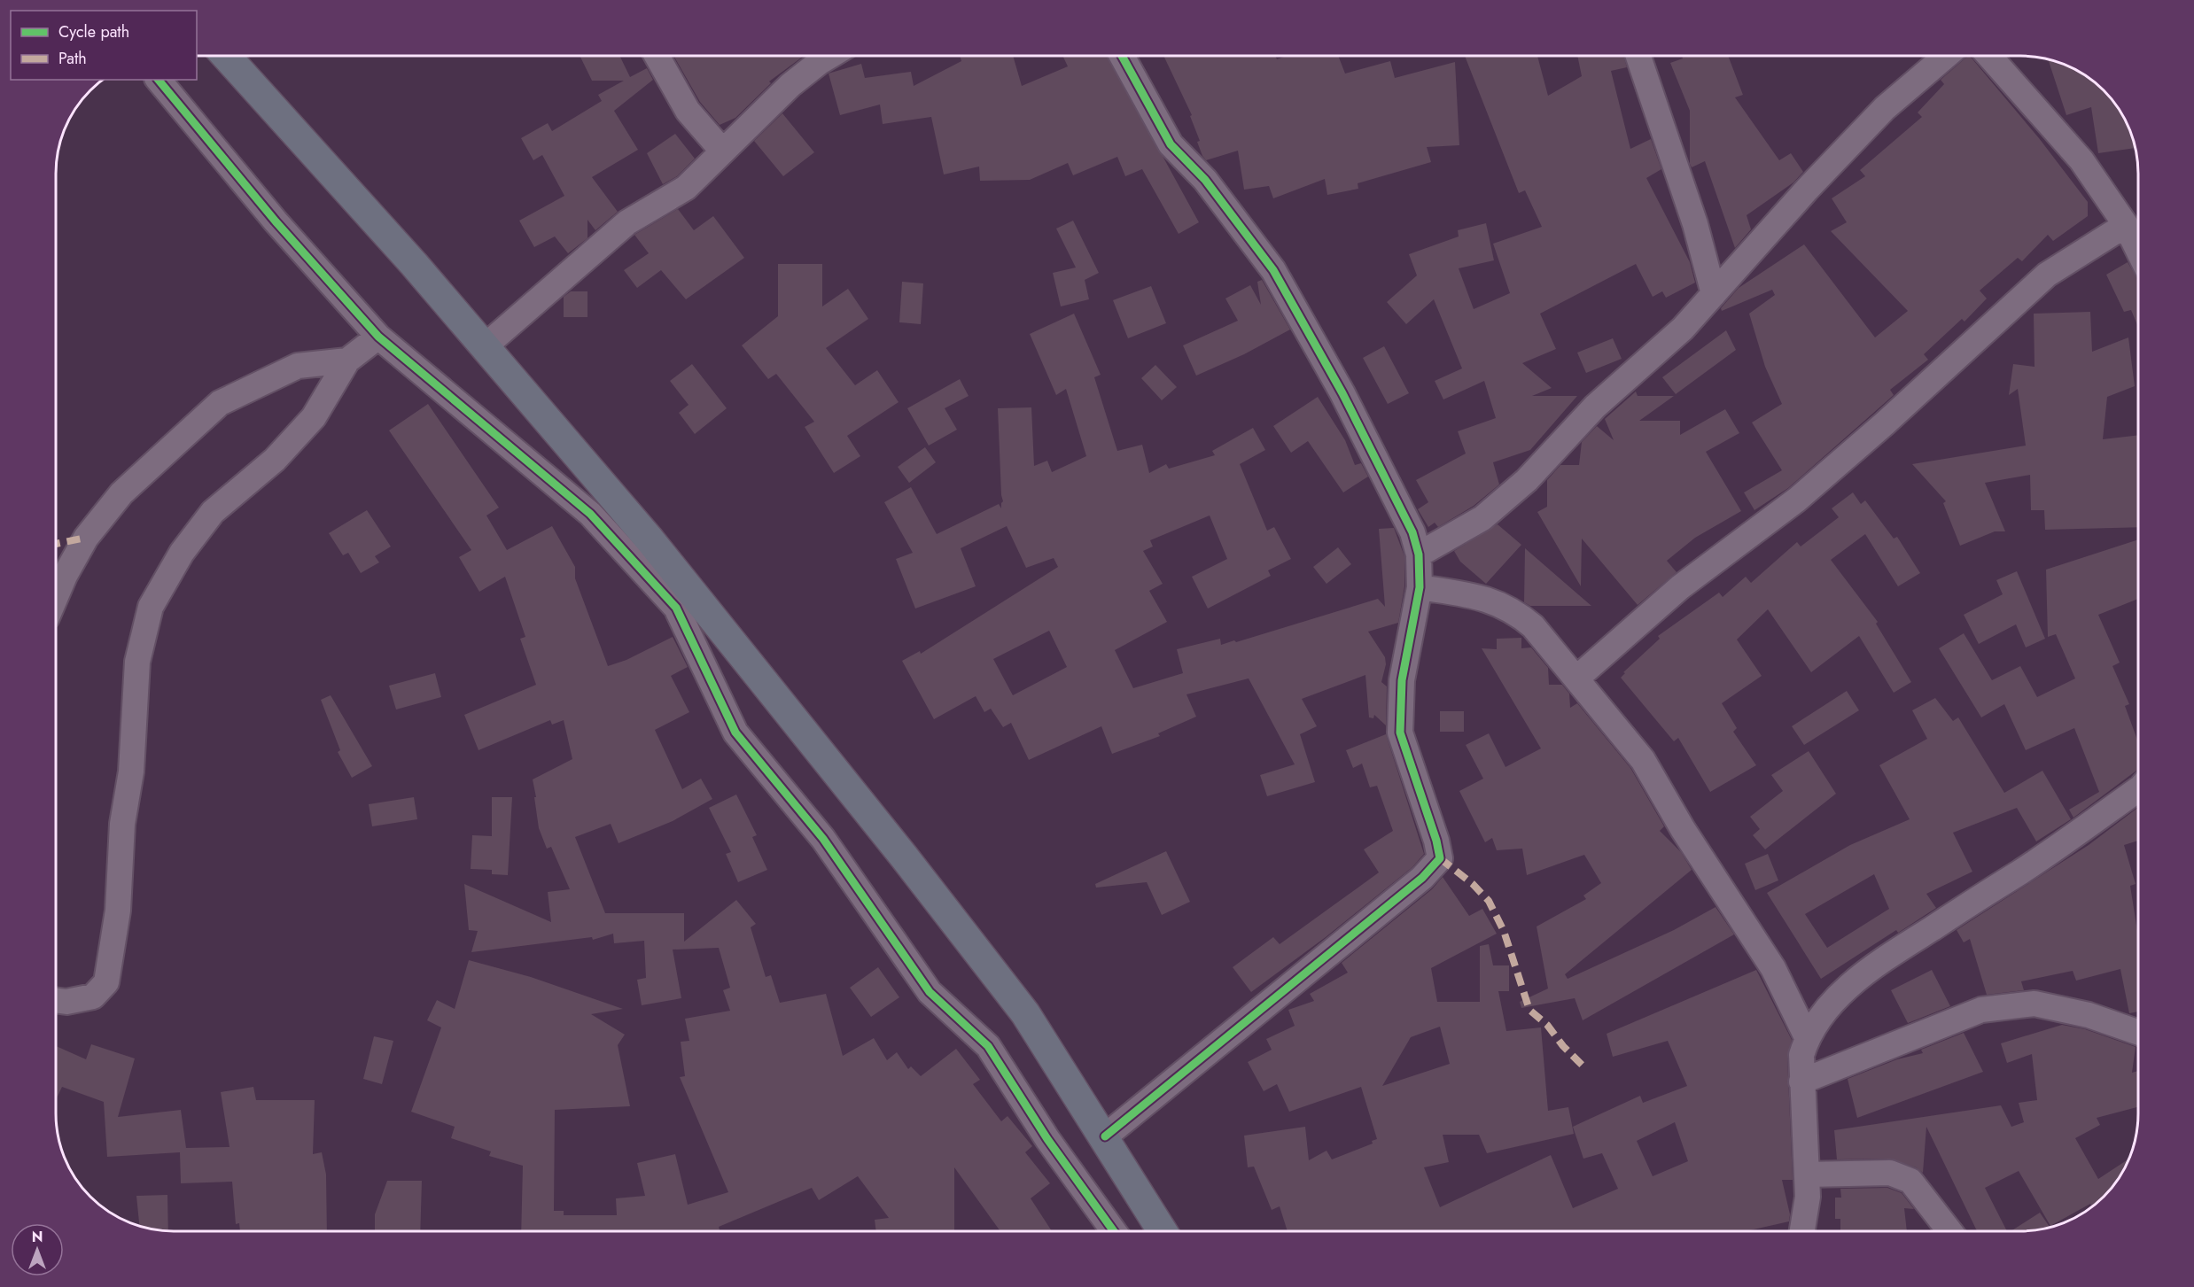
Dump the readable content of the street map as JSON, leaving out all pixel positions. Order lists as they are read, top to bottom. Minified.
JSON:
{"legend":["Cycle path","Path"],"north":"top"}
